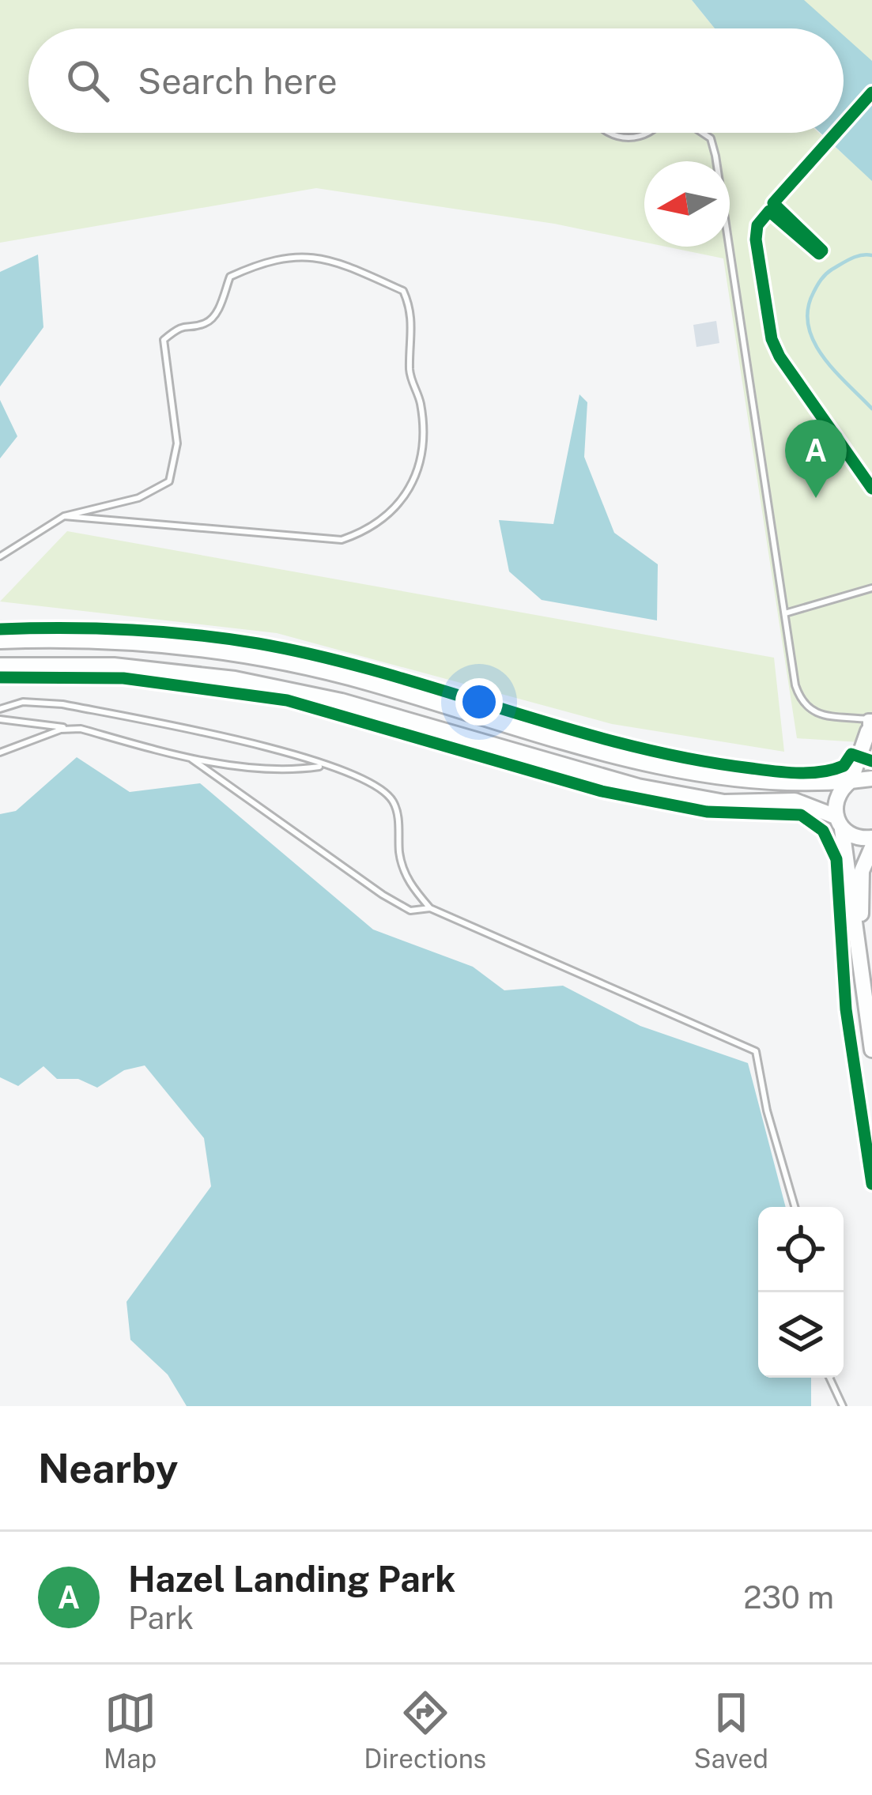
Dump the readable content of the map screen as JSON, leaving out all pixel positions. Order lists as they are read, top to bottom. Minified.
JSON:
{"north":"left","page":{"search":"Search here","pins":"A","heading":"Nearby","list":[{"mark":"A","name":"Hazel Landing Park","note":"Park","value":"230 m"}],"nav":["Map","Directions","Saved"]}}
